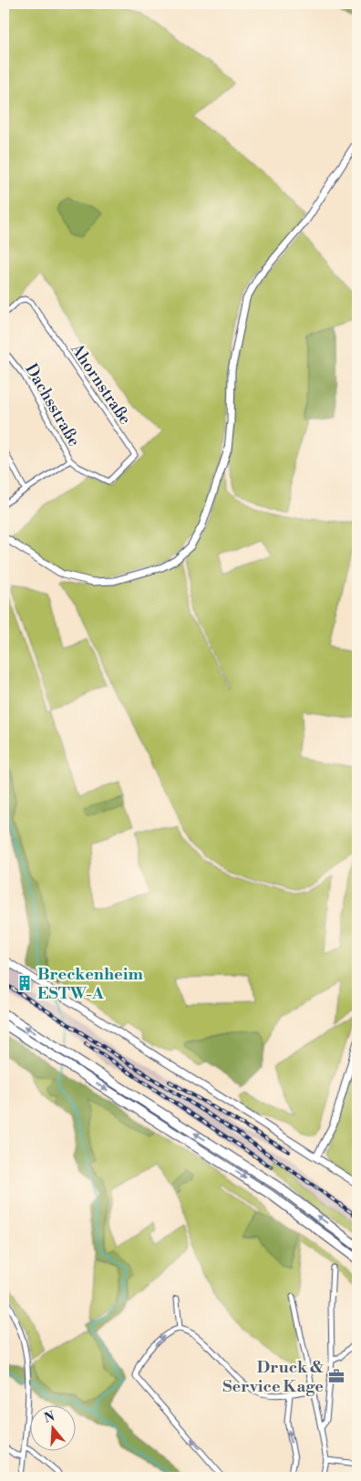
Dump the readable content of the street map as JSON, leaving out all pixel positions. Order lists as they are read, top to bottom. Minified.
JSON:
{"streets":{"street":["Ahornstraße","Dachsstraße"]},"crossings":[["Ahornstraße","Dachsstraße"]],"places":{"building":["Breckenheim ESTW-A"],"office":["Druck & Service Kage"]},"north":"top"}
